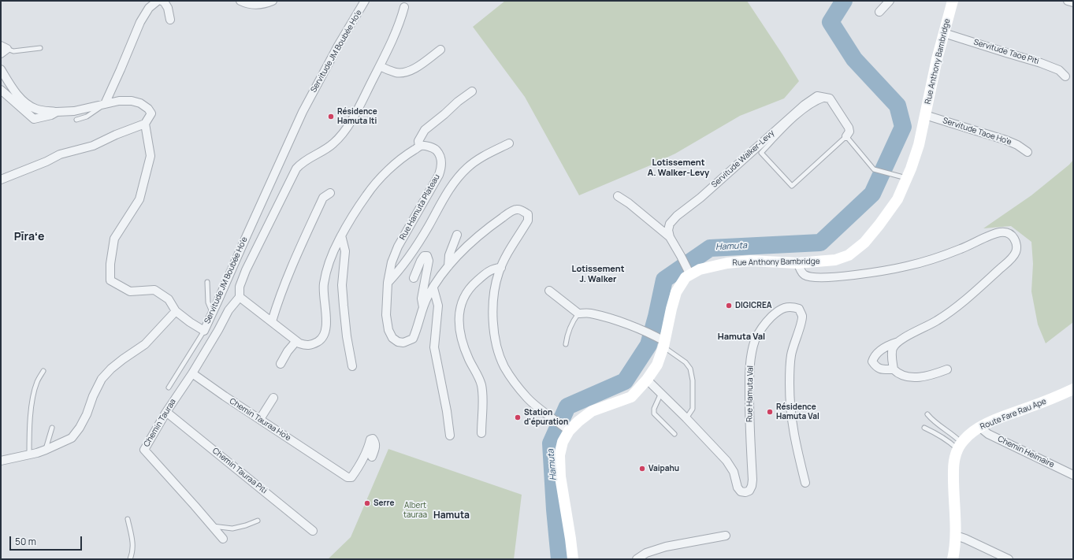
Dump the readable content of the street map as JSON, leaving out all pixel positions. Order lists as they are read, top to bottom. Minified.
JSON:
{"streets":{"main road":["Rue Anthony Bambridge","Route Fare Rau Ape"],"street":["Servitude JM Boubée Ho'e","Servitude Taoe Piti","Servitude Taoe Ho'e","Servitude Walker-Levy","Rue Hamuta Plateau","Rue Hamuta Val","Chemin Tauraa Ho'e","Chemin Tauraa","Chemin Heimaire","Chemin Tauraa Piti"]},"crossings":[["Servitude Taoe Piti","Rue Anthony Bambridge"],["Rue Anthony Bambridge","Servitude Taoe Ho'e"],["Rue Anthony Bambridge","Rue Hamuta Plateau"],["Rue Anthony Bambridge","Rue Hamuta Val"],["Route Fare Rau Ape","Chemin Heimaire"],["Chemin Tauraa Ho'e","Chemin Tauraa"],["Chemin Tauraa","Chemin Tauraa Piti"]],"districts":["Lotissement A. Walker-Levy","Pīraʻe","Lotissement J. Walker","Hamuta Val","Hamuta"],"water":["Hamuta"],"parks":["Albert tauraa"],"places":["Résidence Hamuta Iti","DIGICREA","Résidence Hamuta Val","Station d'épuration","Vaipahu","Serre"],"scale_bar":"50 m"}
